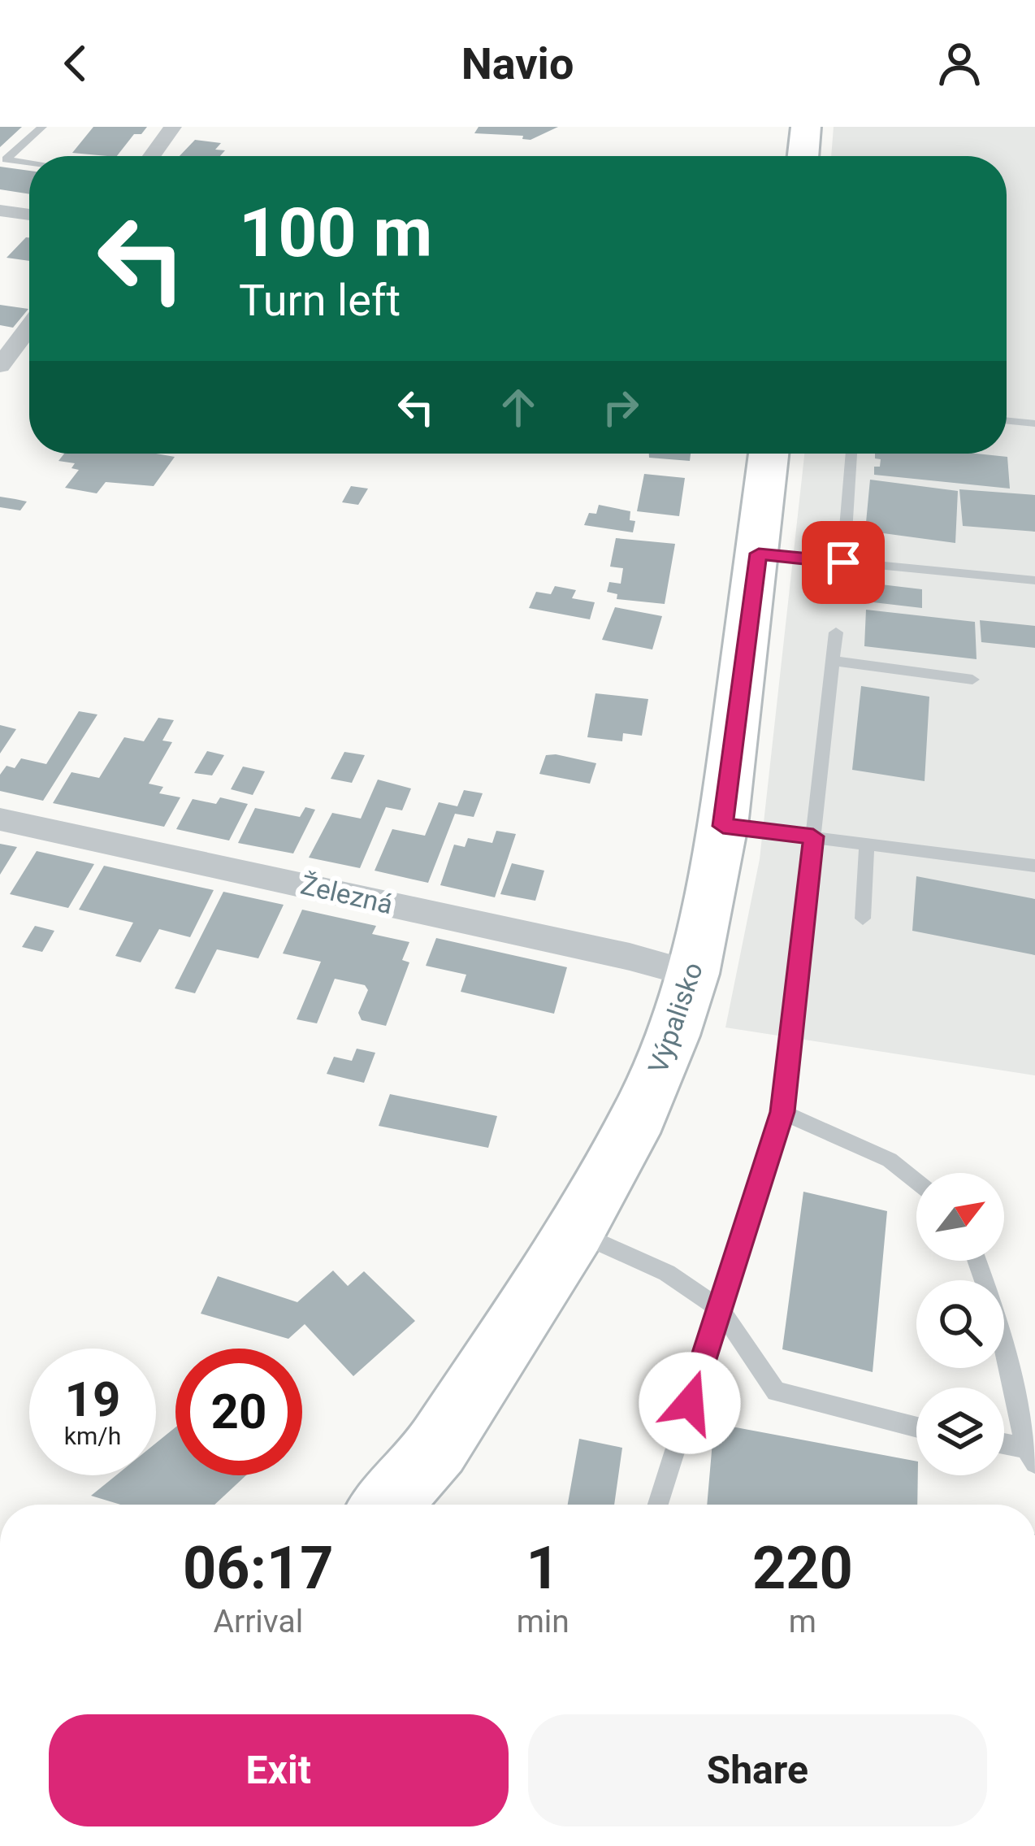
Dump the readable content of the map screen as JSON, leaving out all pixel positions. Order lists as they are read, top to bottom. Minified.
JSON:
{"streets":{"main road":["Výpalisko"],"street":["Železná"]},"crossings":[["Železná","Výpalisko"]],"north":"top right","page":{"header":"Navio","turn":["100 m","Turn left"],"speed":"19 km/h","limit":"20","eta":["06:17","Arrival","1","min","220","m"],"buttons":["Exit","Share"]}}
